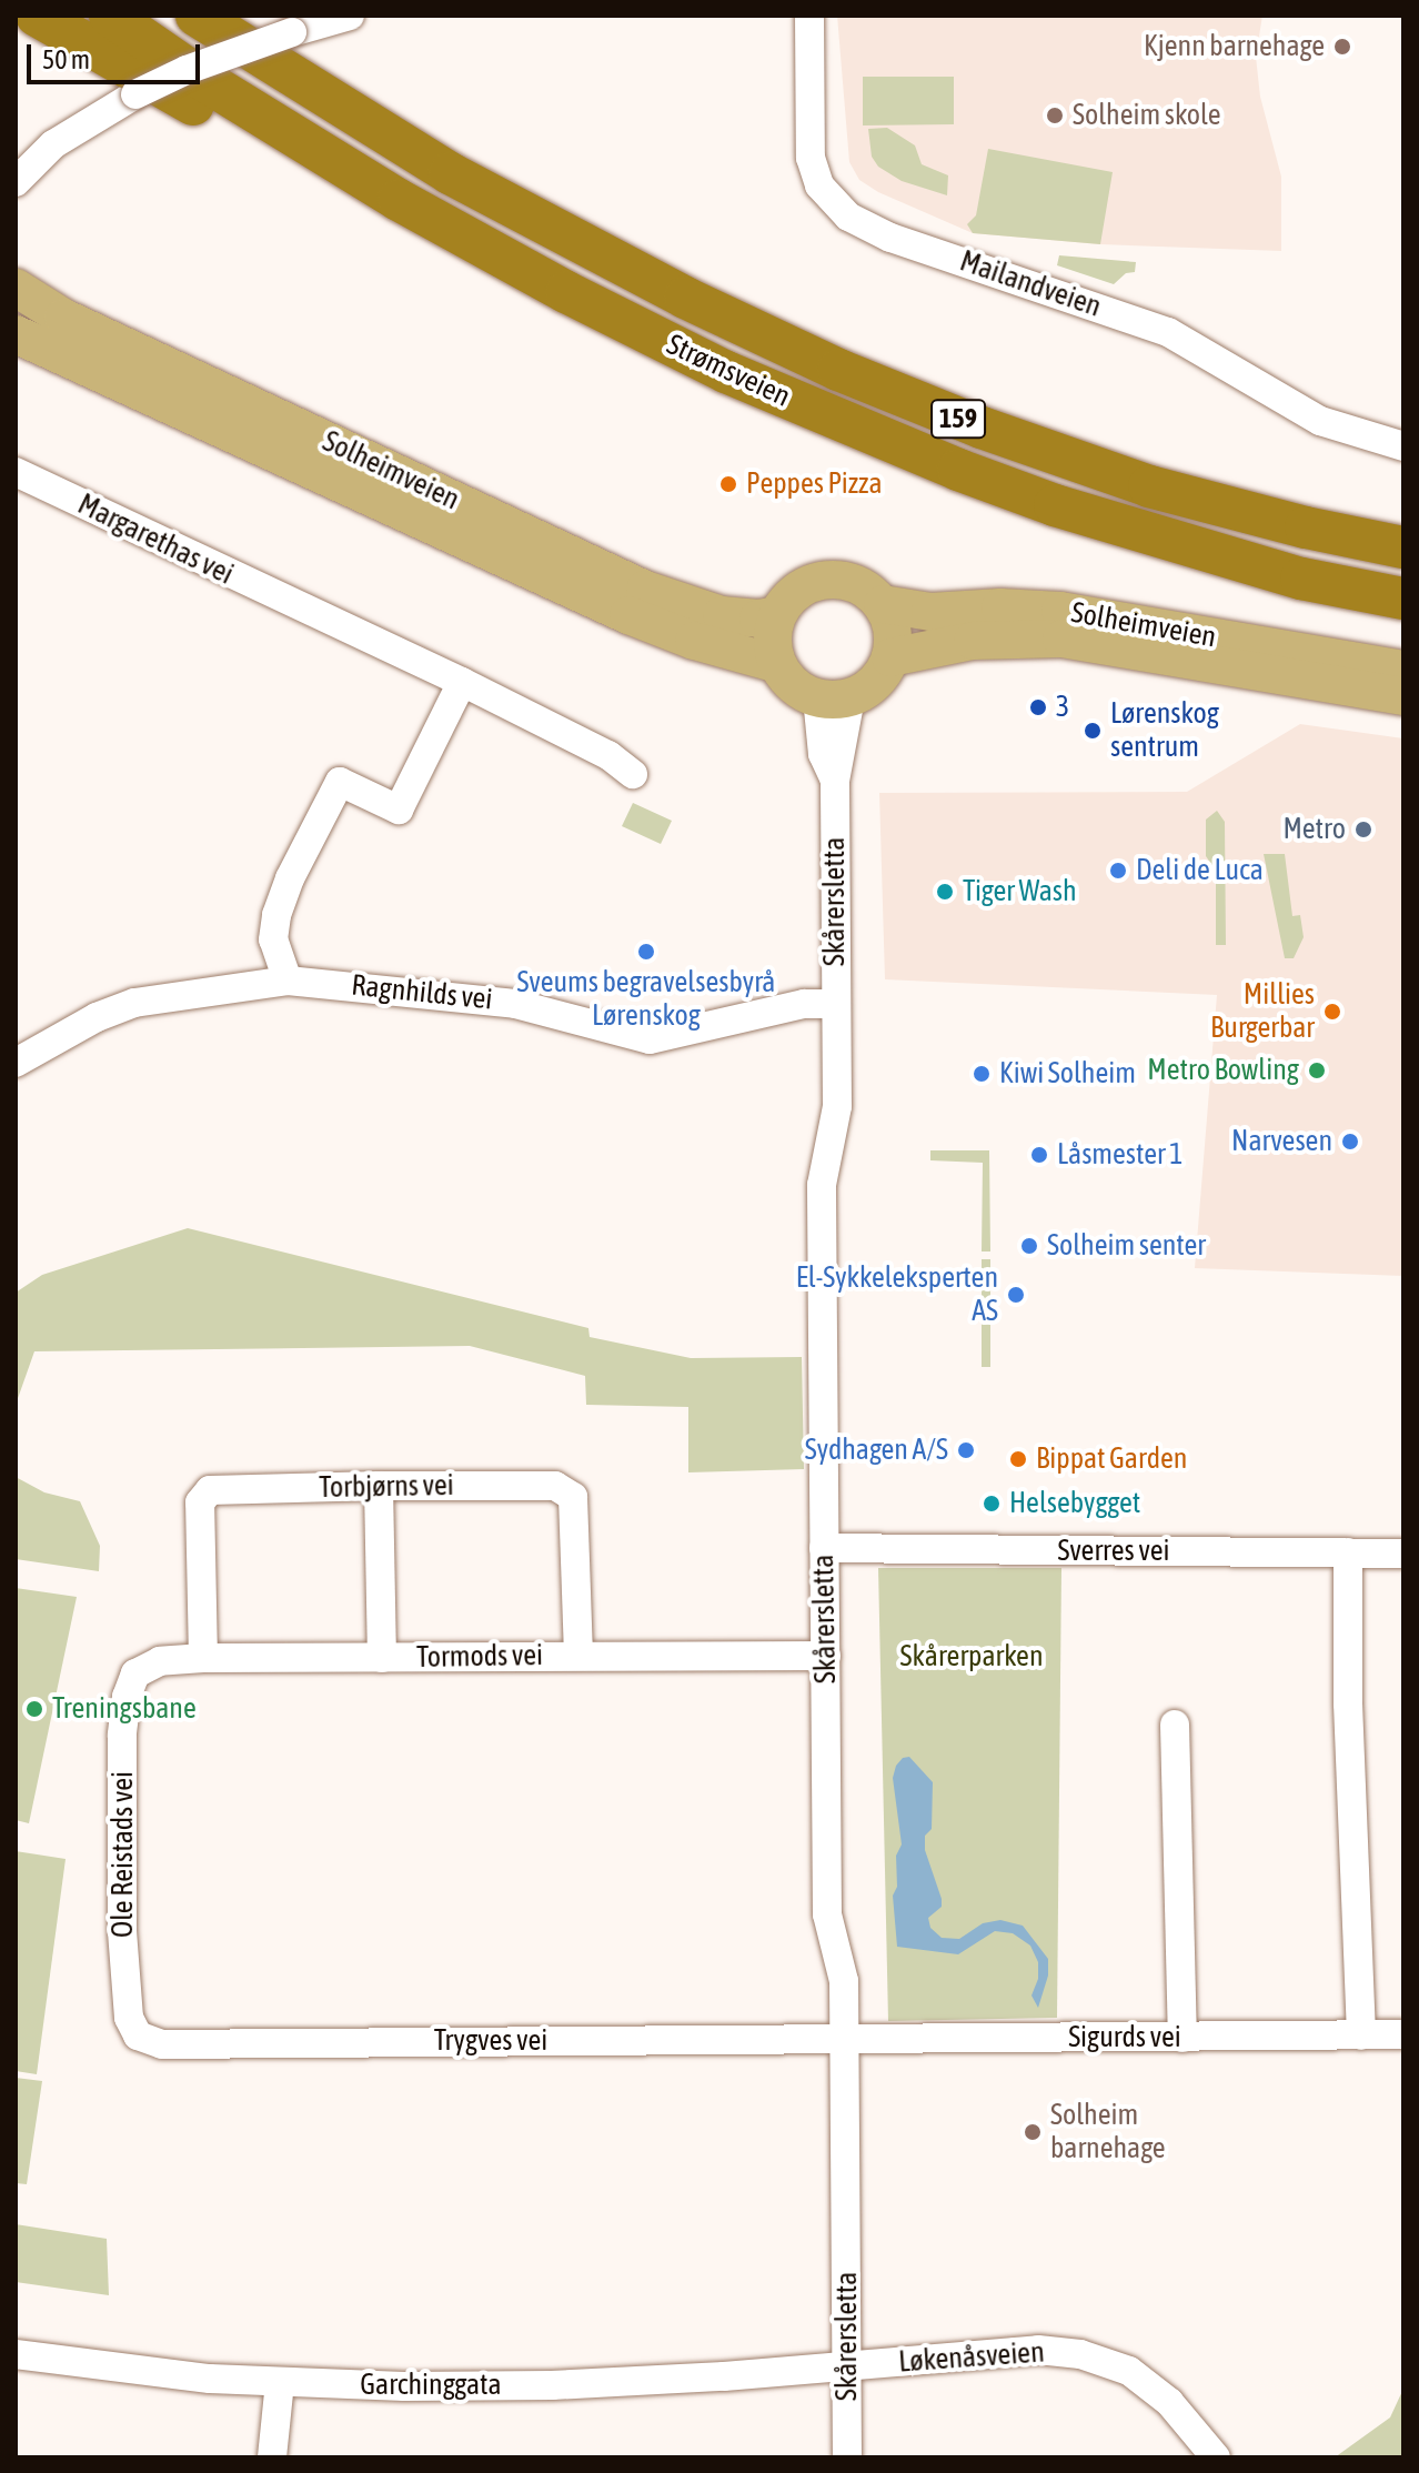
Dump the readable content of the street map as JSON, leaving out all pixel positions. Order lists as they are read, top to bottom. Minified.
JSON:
{"streets":{"highway":["Strømsveien","159"],"main road":["Solheimveien"],"street":["Mailandveien","Margarethas vei","Skårersletta","Ragnhilds vei","Torbjørns vei","Sverres vei","Tormods vei","Ole Reistads vei","Sigurds vei","Trygves vei","Løkenåsveien","Garchinggata"]},"crossings":[["Solheimveien","Skårersletta"],["Skårersletta","Ragnhilds vei"],["Skårersletta","Sverres vei"],["Skårersletta","Tormods vei"],["Skårersletta","Sigurds vei"],["Skårersletta","Trygves vei"],["Skårersletta","Løkenåsveien"],["Skårersletta","Garchinggata"],["Torbjørns vei","Tormods vei"],["Tormods vei","Ole Reistads vei"],["Ole Reistads vei","Trygves vei"],["Sigurds vei","Trygves vei"],["Løkenåsveien","Garchinggata"]],"parks":["Skårerparken"],"places":["Kjenn barnehage","Solheim skole","Peppes Pizza","3","Lørenskog sentrum","Metro","Deli de Luca","Tiger Wash","Sveums begravelsesbyrå Lørenskog","Millies Burgerbar","Metro Bowling","Kiwi Solheim","Narvesen","Låsmester 1","Solheim senter","El-Sykkeleksperten AS","Sydhagen A/S","Bippat Garden","Helsebygget","Treningsbane","Solheim barnehage"],"scale_bar":"50 m"}
